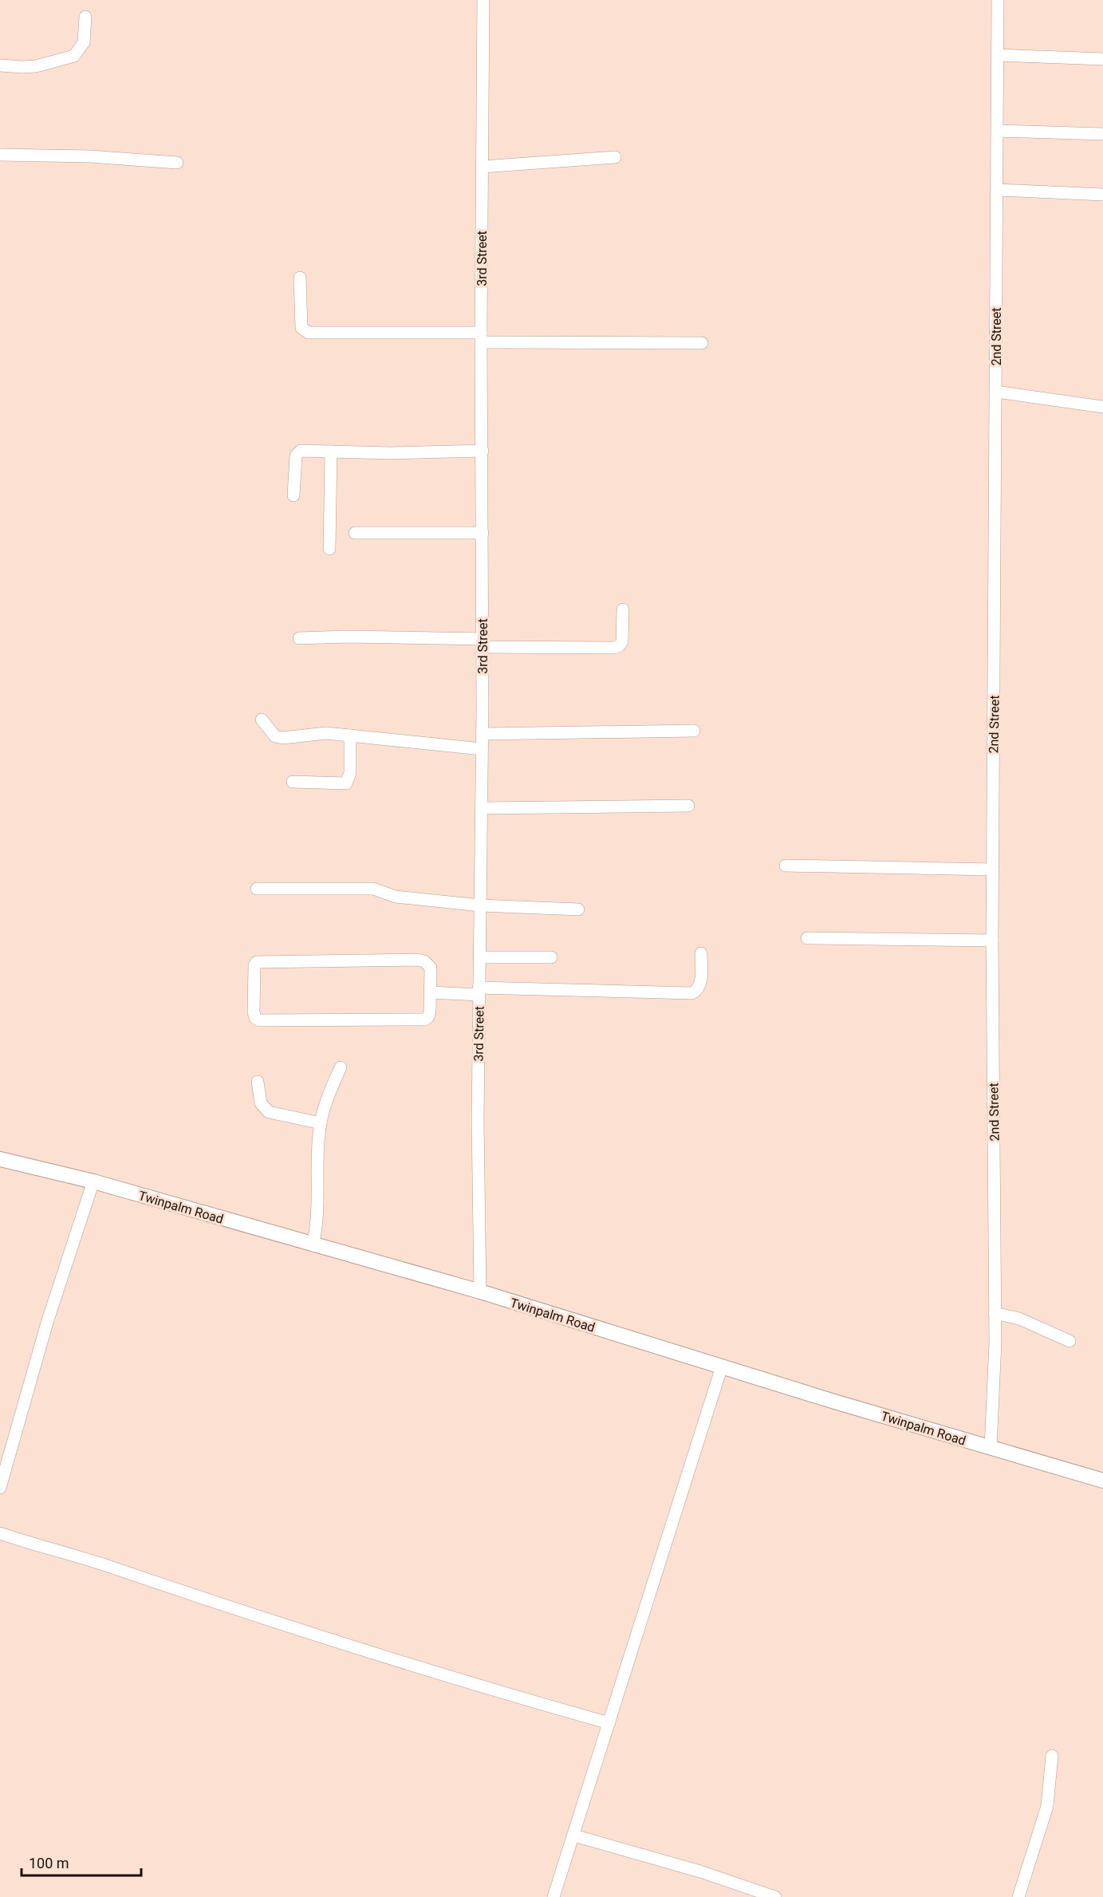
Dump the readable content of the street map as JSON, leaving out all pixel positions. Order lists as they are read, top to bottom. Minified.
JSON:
{"streets":{"main road":["Twinpalm Road"],"street":["3rd Street","2nd Street"]},"crossings":[["3rd Street","Twinpalm Road"],["2nd Street","Twinpalm Road"]],"scale_bar":"100 m"}
